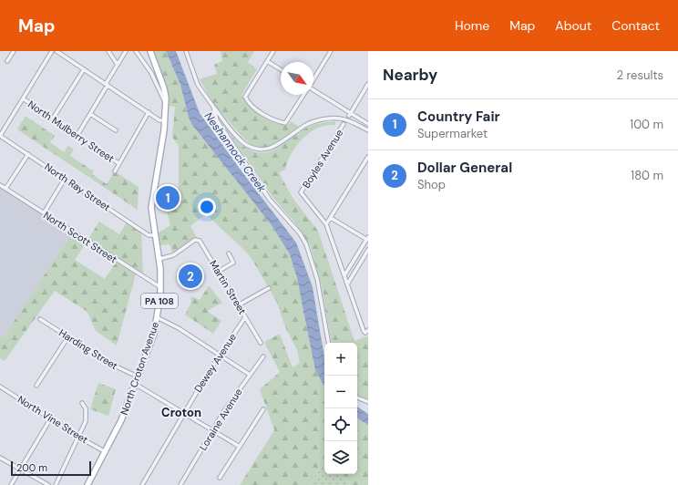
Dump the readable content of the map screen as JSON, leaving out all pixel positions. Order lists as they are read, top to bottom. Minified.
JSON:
{"streets":{"main road":["PA 108","North Croton Avenue"],"street":["North Mulberry Street","Boyles Avenue","North Ray Street","North Scott Street","Martin Street","Harding Street","Dewey Avenue","North Vine Street","Loraine Avenue"]},"crossings":[["North Ray Street","North Croton Avenue"],["North Scott Street","North Croton Avenue"],["Martin Street","Dewey Avenue"],["Martin Street","North Croton Avenue"],["Harding Street","North Croton Avenue"],["North Croton Avenue","North Vine Street"]],"districts":["Croton"],"water":["Neshannock Creek"],"scale_bar":"200 m","north":"bottom right","page":{"header":"Map","nav":["Home","Map","About","Contact"],"heading":["Nearby","2 results"],"list":[{"mark":"1","name":"Country Fair","note":"Supermarket","value":"100 m"},{"mark":"2","name":"Dollar General","note":"Shop","value":"180 m"}],"pins":["1","2"],"map_buttons":["+","−"],"scale":"200 m"}}
